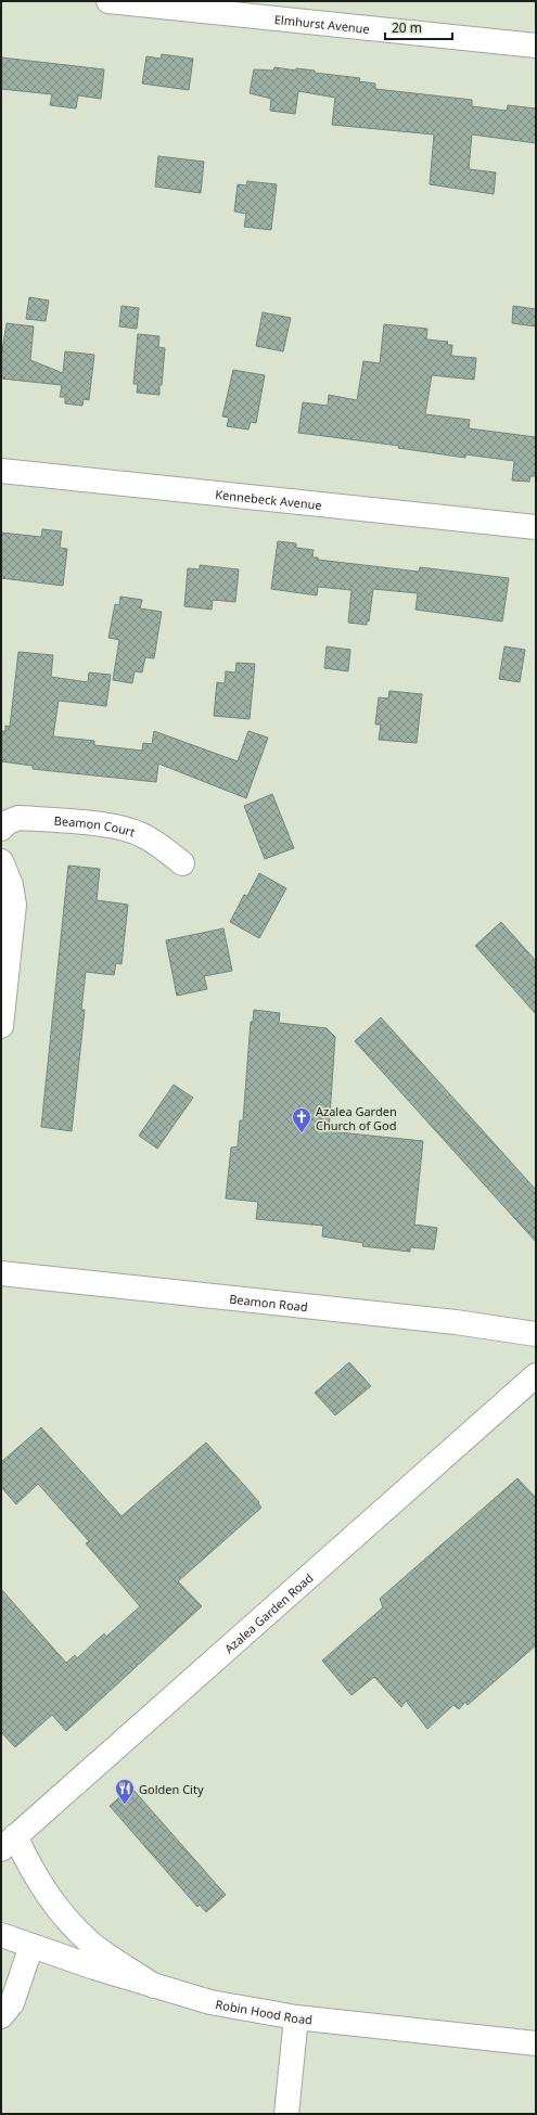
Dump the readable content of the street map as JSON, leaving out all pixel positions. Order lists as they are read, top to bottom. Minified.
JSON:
{"streets":{"street":["Elmhurst Avenue","Kennebeck Avenue","Beamon Court","Beamon Road","Azalea Garden Road","Robin Hood Road"]},"places":{"church":["Azalea Garden Church of God"],"restaurant":["Golden City"]},"scale_bar":"20 m"}
